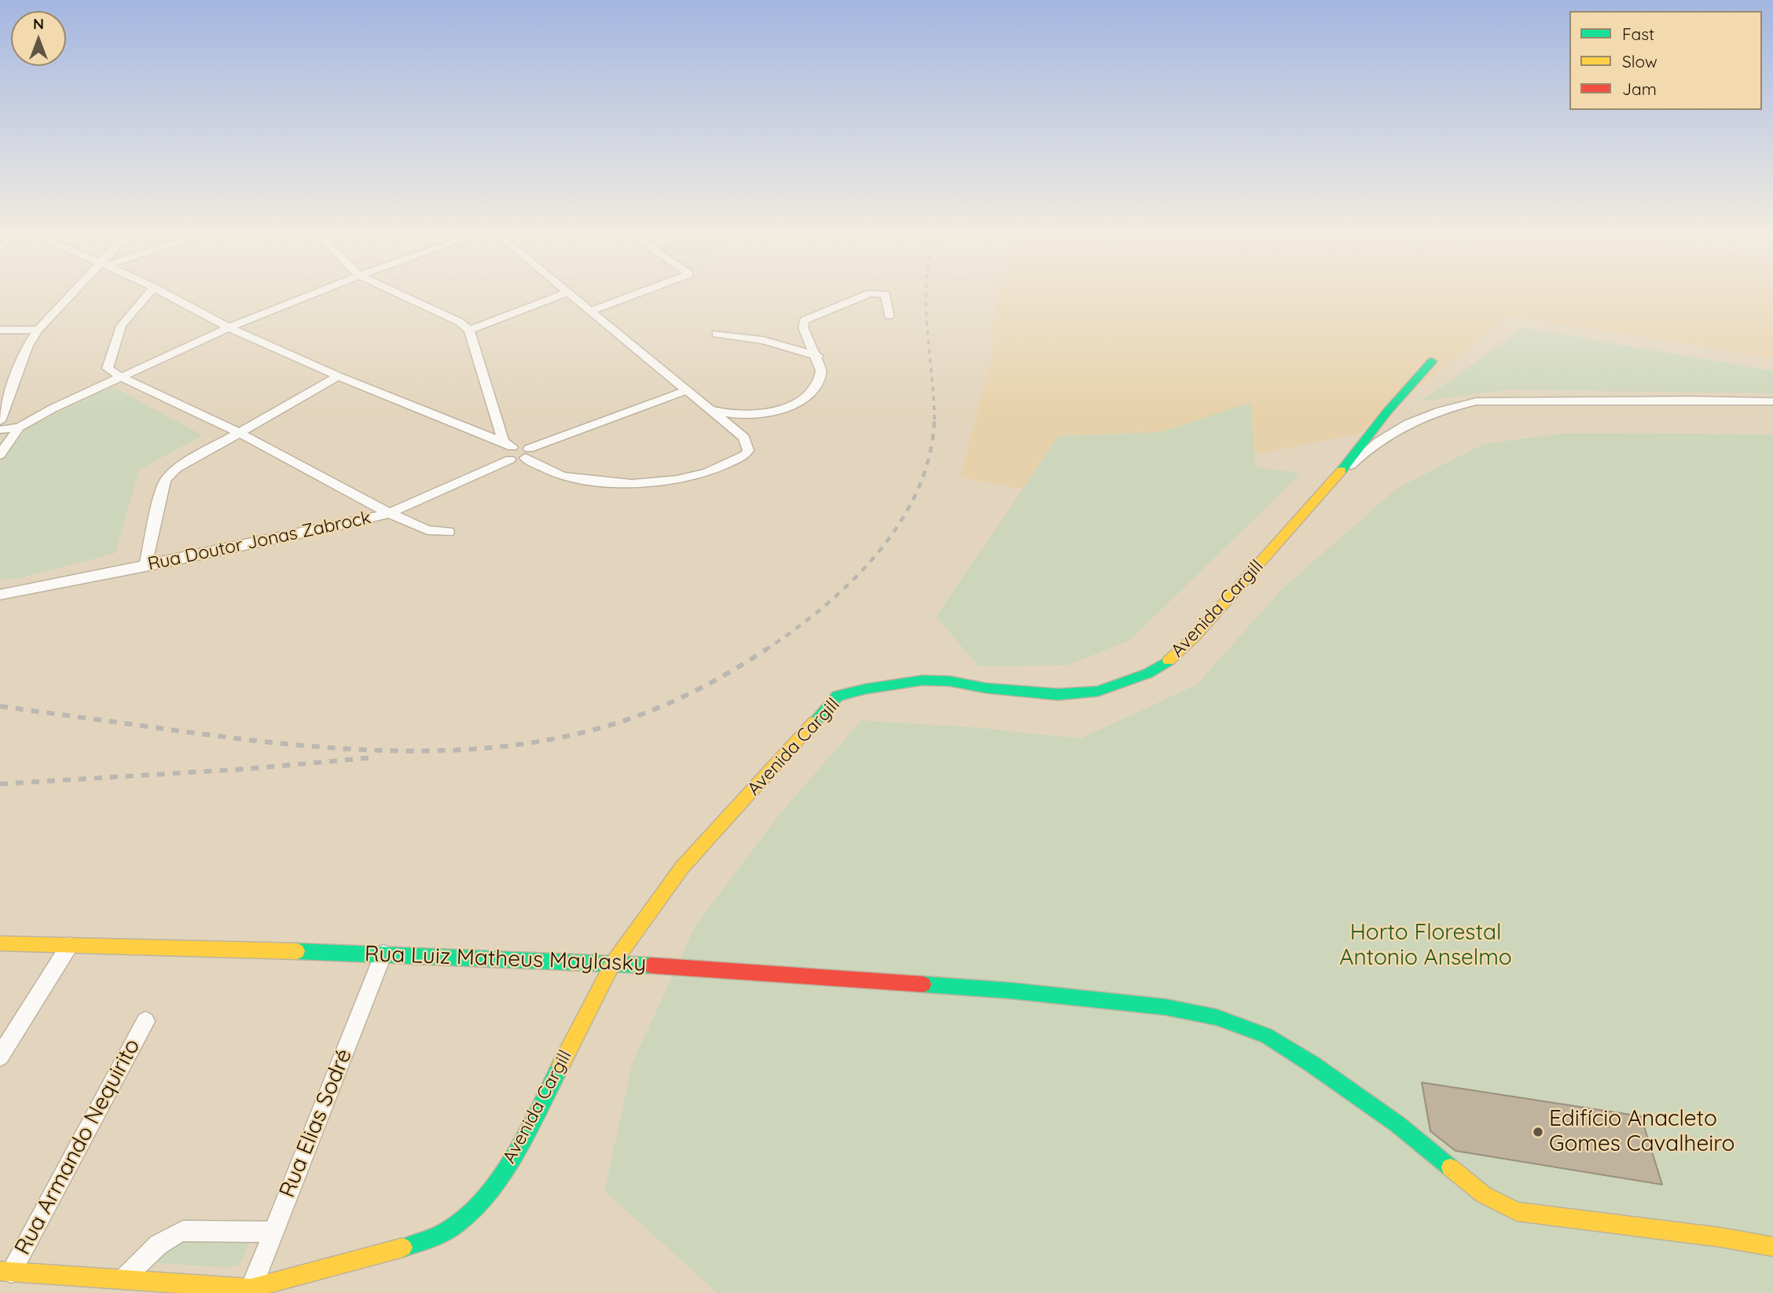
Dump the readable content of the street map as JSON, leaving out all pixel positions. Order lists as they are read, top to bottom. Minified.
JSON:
{"streets":{"street":["Rua Doutor Jonas Zabrock","Avenida Cargill","Rua Luiz Matheus Maylasky","Rua Elias Sodré","Rua Armando Nequirito"]},"crossings":[["Avenida Cargill","Rua Luiz Matheus Maylasky"],["Avenida Cargill","Rua Elias Sodré"],["Avenida Cargill","Rua Armando Nequirito"],["Rua Luiz Matheus Maylasky","Rua Elias Sodré"]],"parks":["Horto Florestal Antonio Anselmo"],"places":["Edifício Anacleto Gomes Cavalheiro"],"legend":["Fast","Slow","Jam"],"north":"top"}
